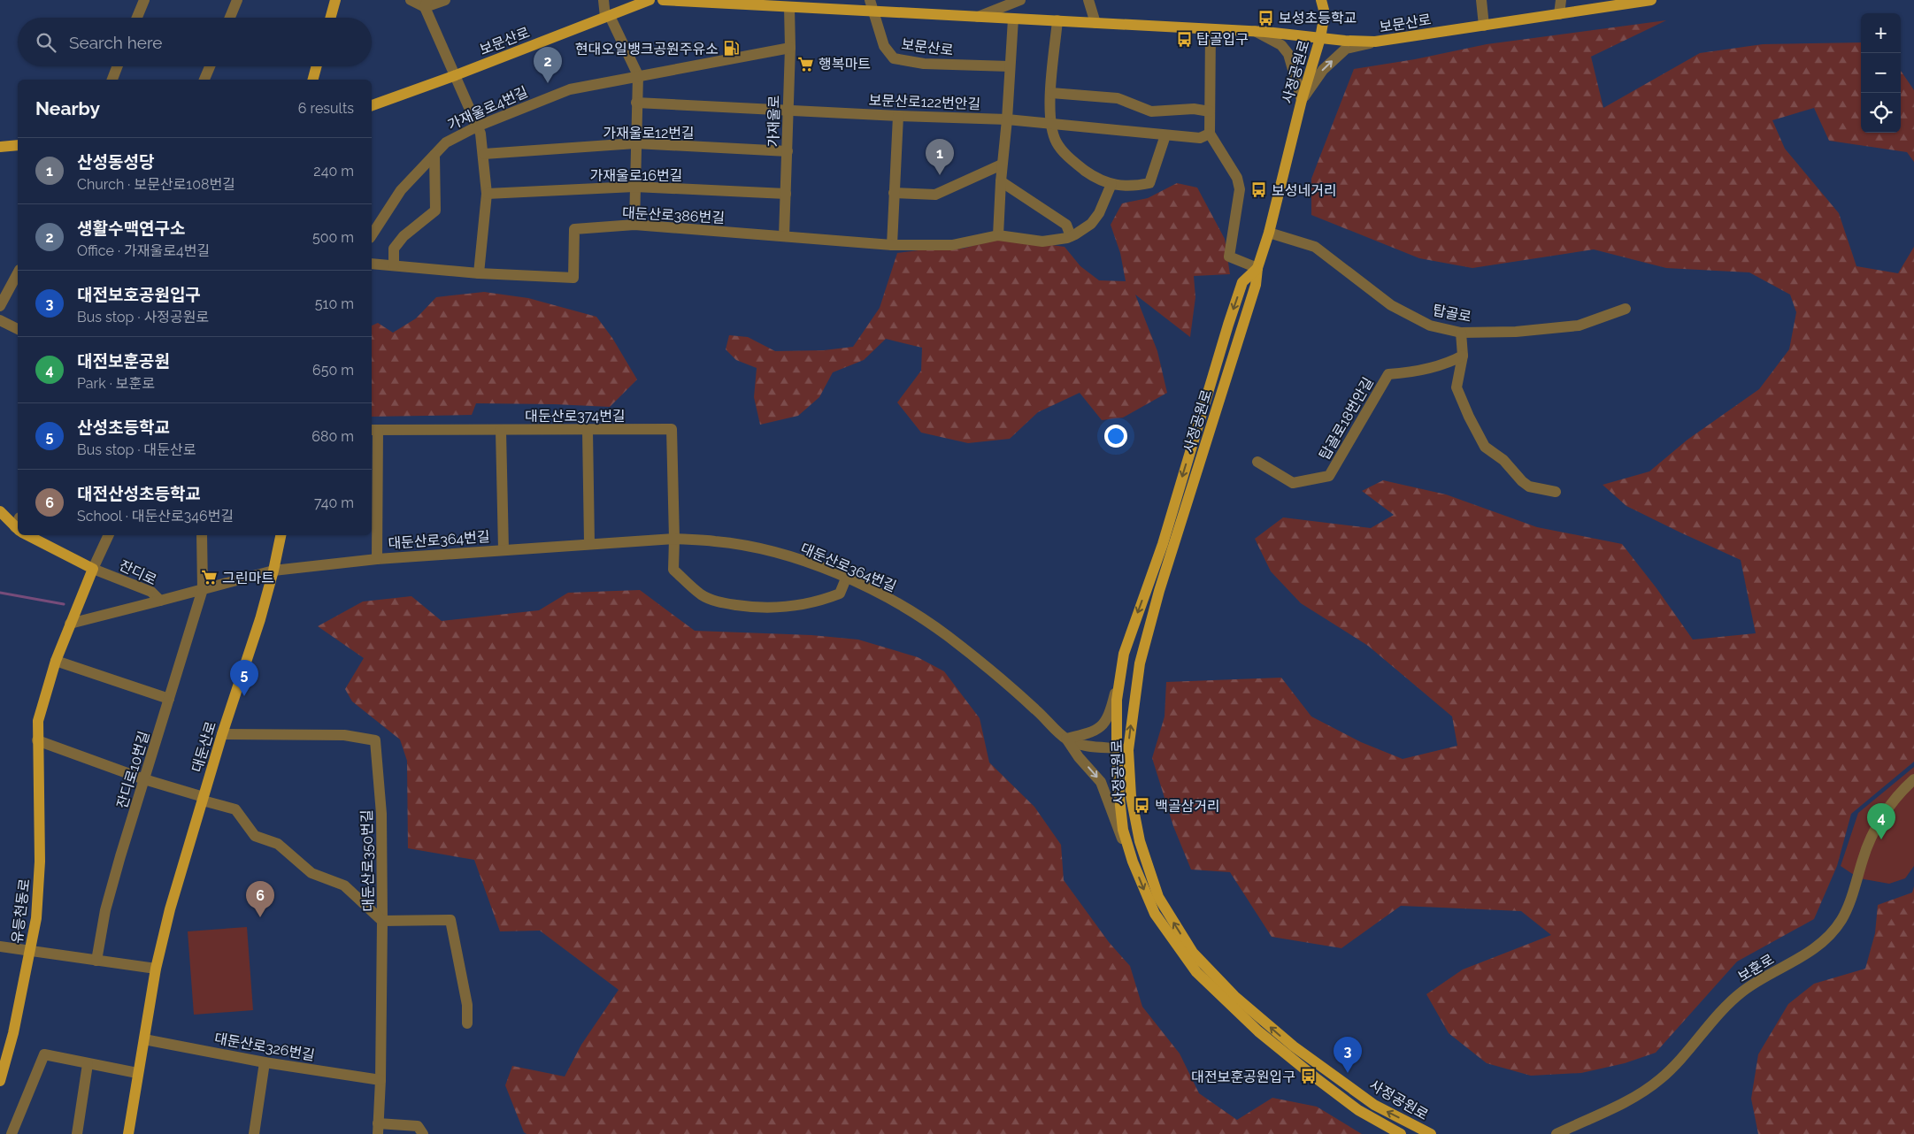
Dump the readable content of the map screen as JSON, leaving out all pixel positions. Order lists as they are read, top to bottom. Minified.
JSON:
{"streets":{"main road":["보문산로","사정공원로","대둔산로","유등천동로"],"street":["보문산로122번안길","가재울로4번길","가재울로","가재울로12번길","가재울로16번길","대둔산로386번길","탑골로","대둔산로374번길","탑골로18번안길","대둔산로364번길","잔디로","잔디로10번길","대둔산로350번길","보훈로","대둔산로326번길"]},"crossings":[["보문산로","사정공원로"],["보문산로","가재울로"],["사정공원로","탑골로"],["사정공원로","대둔산로364번길"],["보문산로122번안길","가재울로"],["가재울로4번길","가재울로"],["가재울로","가재울로12번길"],["가재울로","가재울로16번길"],["가재울로","대둔산로386번길"],["대둔산로374번길","대둔산로364번길"],["대둔산로364번길","잔디로"],["대둔산로364번길","대둔산로"],["잔디로","대둔산로"],["잔디로","잔디로10번길"],["잔디로","유등천동로"],["대둔산로","대둔산로350번길"],["대둔산로","대둔산로326번길"],["대둔산로350번길","대둔산로326번길"]],"places":{"bus stop":["보성초등학교","탑골입구","보성네거리","백골삼거리","대전보훈공원입구"],"fuel station":["현대오일뱅크공원주유소"],"supermarket":["행복마트","그린마트"]},"page":{"map_buttons":["+","−"],"search":"Search here","pins":["2","1","5","4","6","3"],"heading":["Nearby","6 results"],"list":[{"mark":"1","name":"산성동성당","note":"Church · 보문산로108번길","value":"240 m"},{"mark":"2","name":"생활수맥연구소","note":"Office · 가재울로4번길","value":"500 m"},{"mark":"3","name":"대전보호공원입구","note":"Bus stop · 사정공원로","value":"510 m"},{"mark":"4","name":"대전보훈공원","note":"Park · 보훈로","value":"650 m"},{"mark":"5","name":"산성초등학교","note":"Bus stop · 대둔산로","value":"680 m"},{"mark":"6","name":"대전산성초등학교","note":"School · 대둔산로346번길","value":"740 m"}]}}
